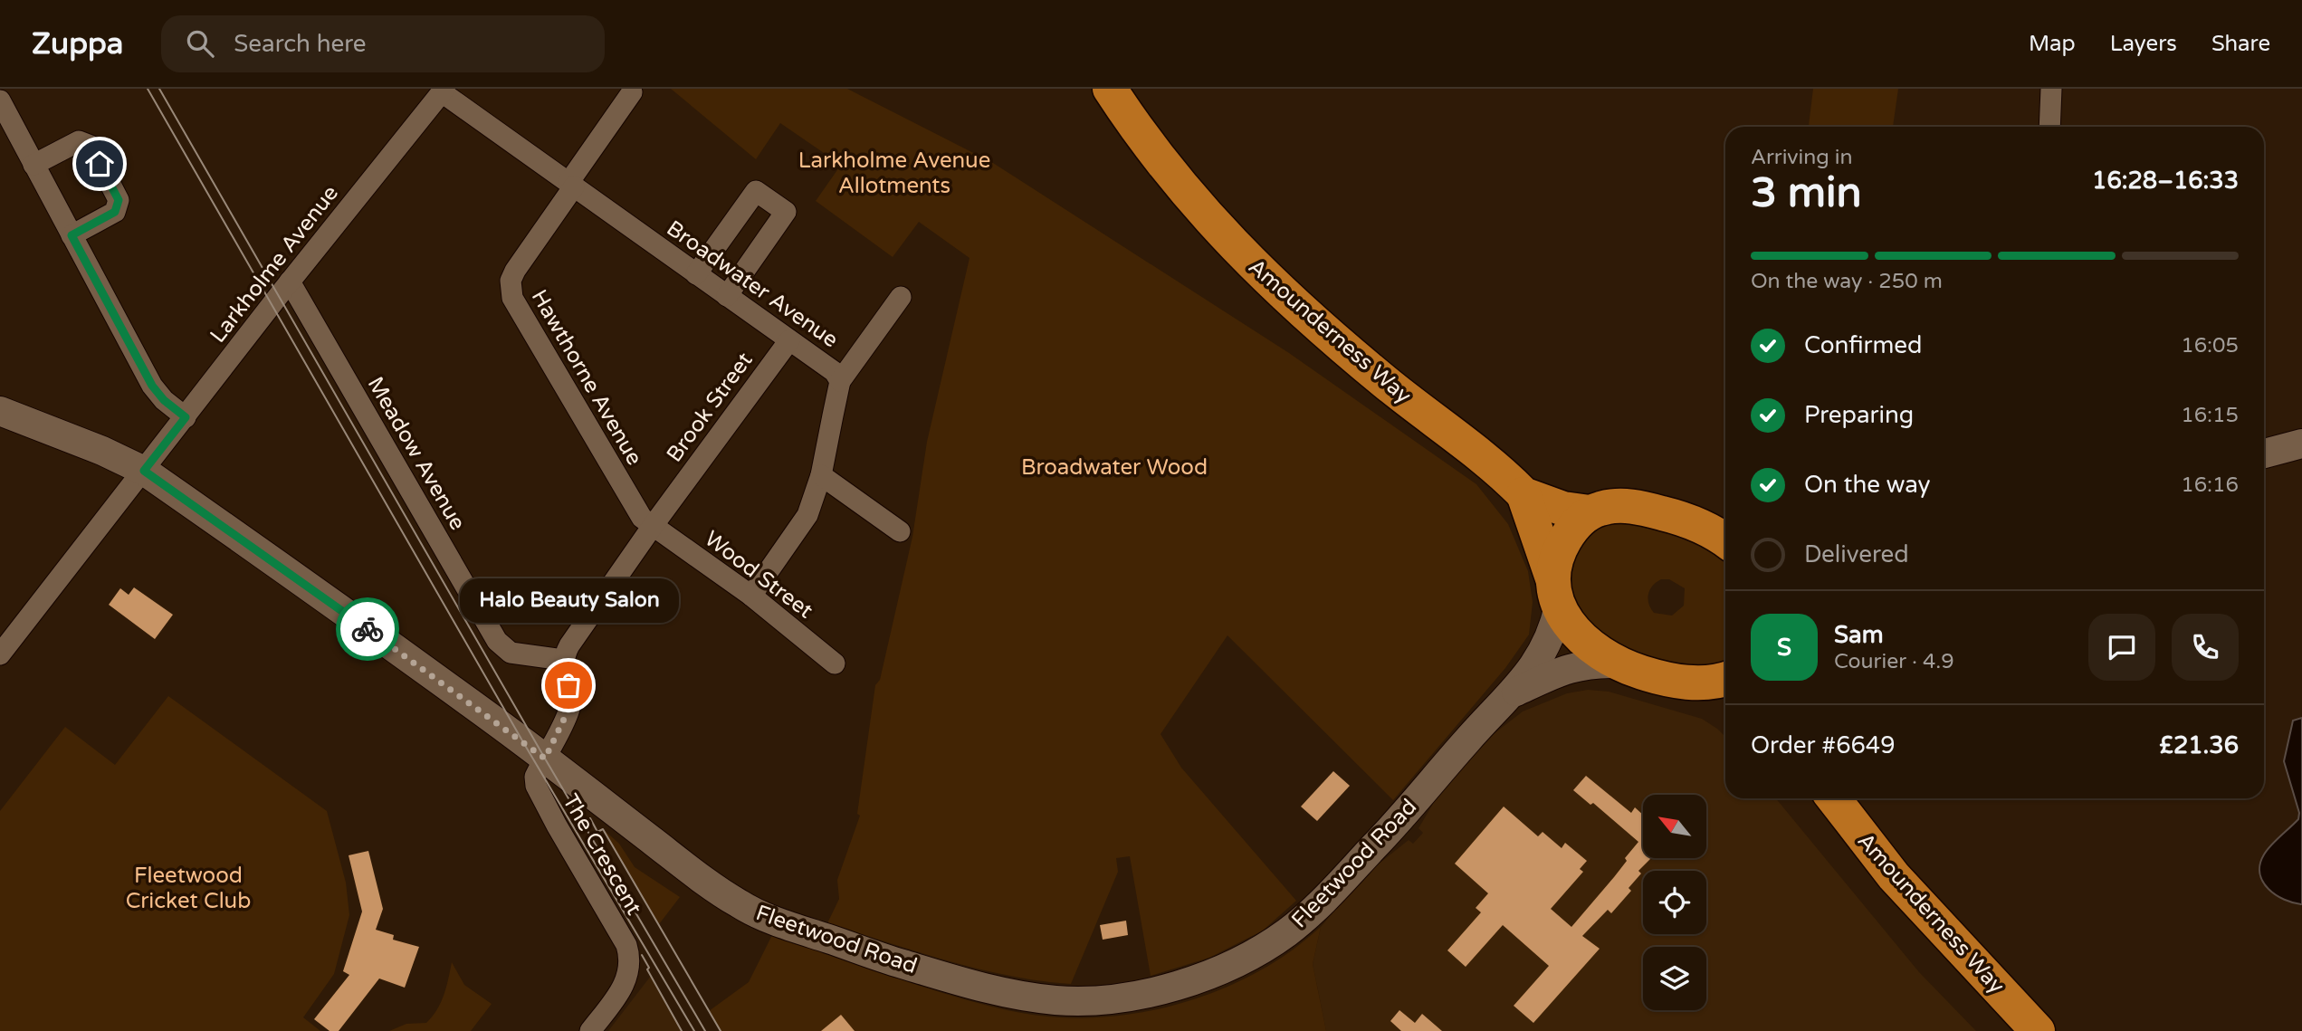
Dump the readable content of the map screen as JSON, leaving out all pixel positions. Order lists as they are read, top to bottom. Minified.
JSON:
{"streets":{"highway":["Amounderness Way"],"street":["Larkholme Avenue","Broadwater Avenue","Hawthorne Avenue","Brook Street","Meadow Avenue","Wood Street","The Crescent","Fleetwood Road"]},"crossings":[["Larkholme Avenue","Broadwater Avenue"],["Larkholme Avenue","Meadow Avenue"],["Larkholme Avenue","Fleetwood Road"],["Broadwater Avenue","Hawthorne Avenue"],["Broadwater Avenue","Brook Street"],["Broadwater Avenue","Wood Street"],["Hawthorne Avenue","Brook Street"],["Hawthorne Avenue","Wood Street"],["Brook Street","Meadow Avenue"],["Brook Street","Wood Street"],["The Crescent","Fleetwood Road"]],"parks":["Larkholme Avenue Allotments","Broadwater Wood","Fleetwood Cricket Club"],"places":["Halo Beauty Salon"],"north":"top left","page":{"header":"Zuppa","search":"Search here","nav":["Map","Layers","Share"],"heading":["3 min","Arriving in","16:28–16:33"],"panel":["Sam","Courier · 4.9","Order #6649","£21.36"],"bar":"On the way · 250 m","list":[["Confirmed","16:05"],["Preparing","16:15"],["On the way","16:16"],"Delivered"],"bubble":"Halo Beauty Salon","round":"S"}}
